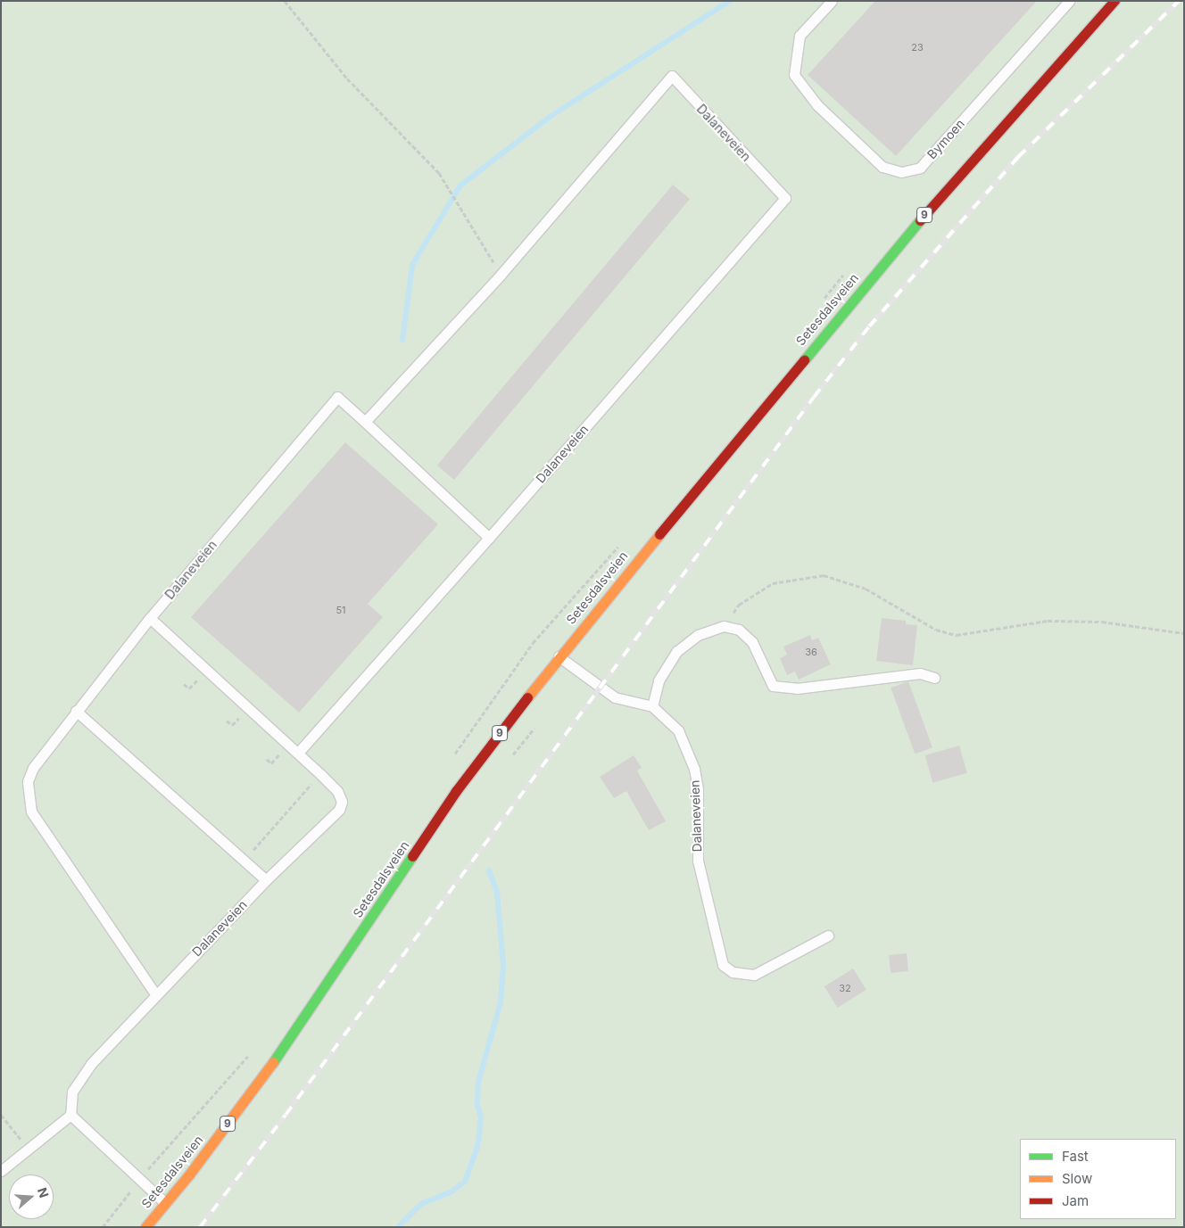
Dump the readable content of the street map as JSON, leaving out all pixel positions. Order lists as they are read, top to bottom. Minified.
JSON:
{"streets":{"highway":["9","Setesdalsveien"],"lane":["Dalaneveien","Bymoen"]},"crossings":[["Dalaneveien","Setesdalsveien"]],"house_numbers":["23","51","36","32"],"legend":["Fast","Slow","Jam"],"north":"right"}
